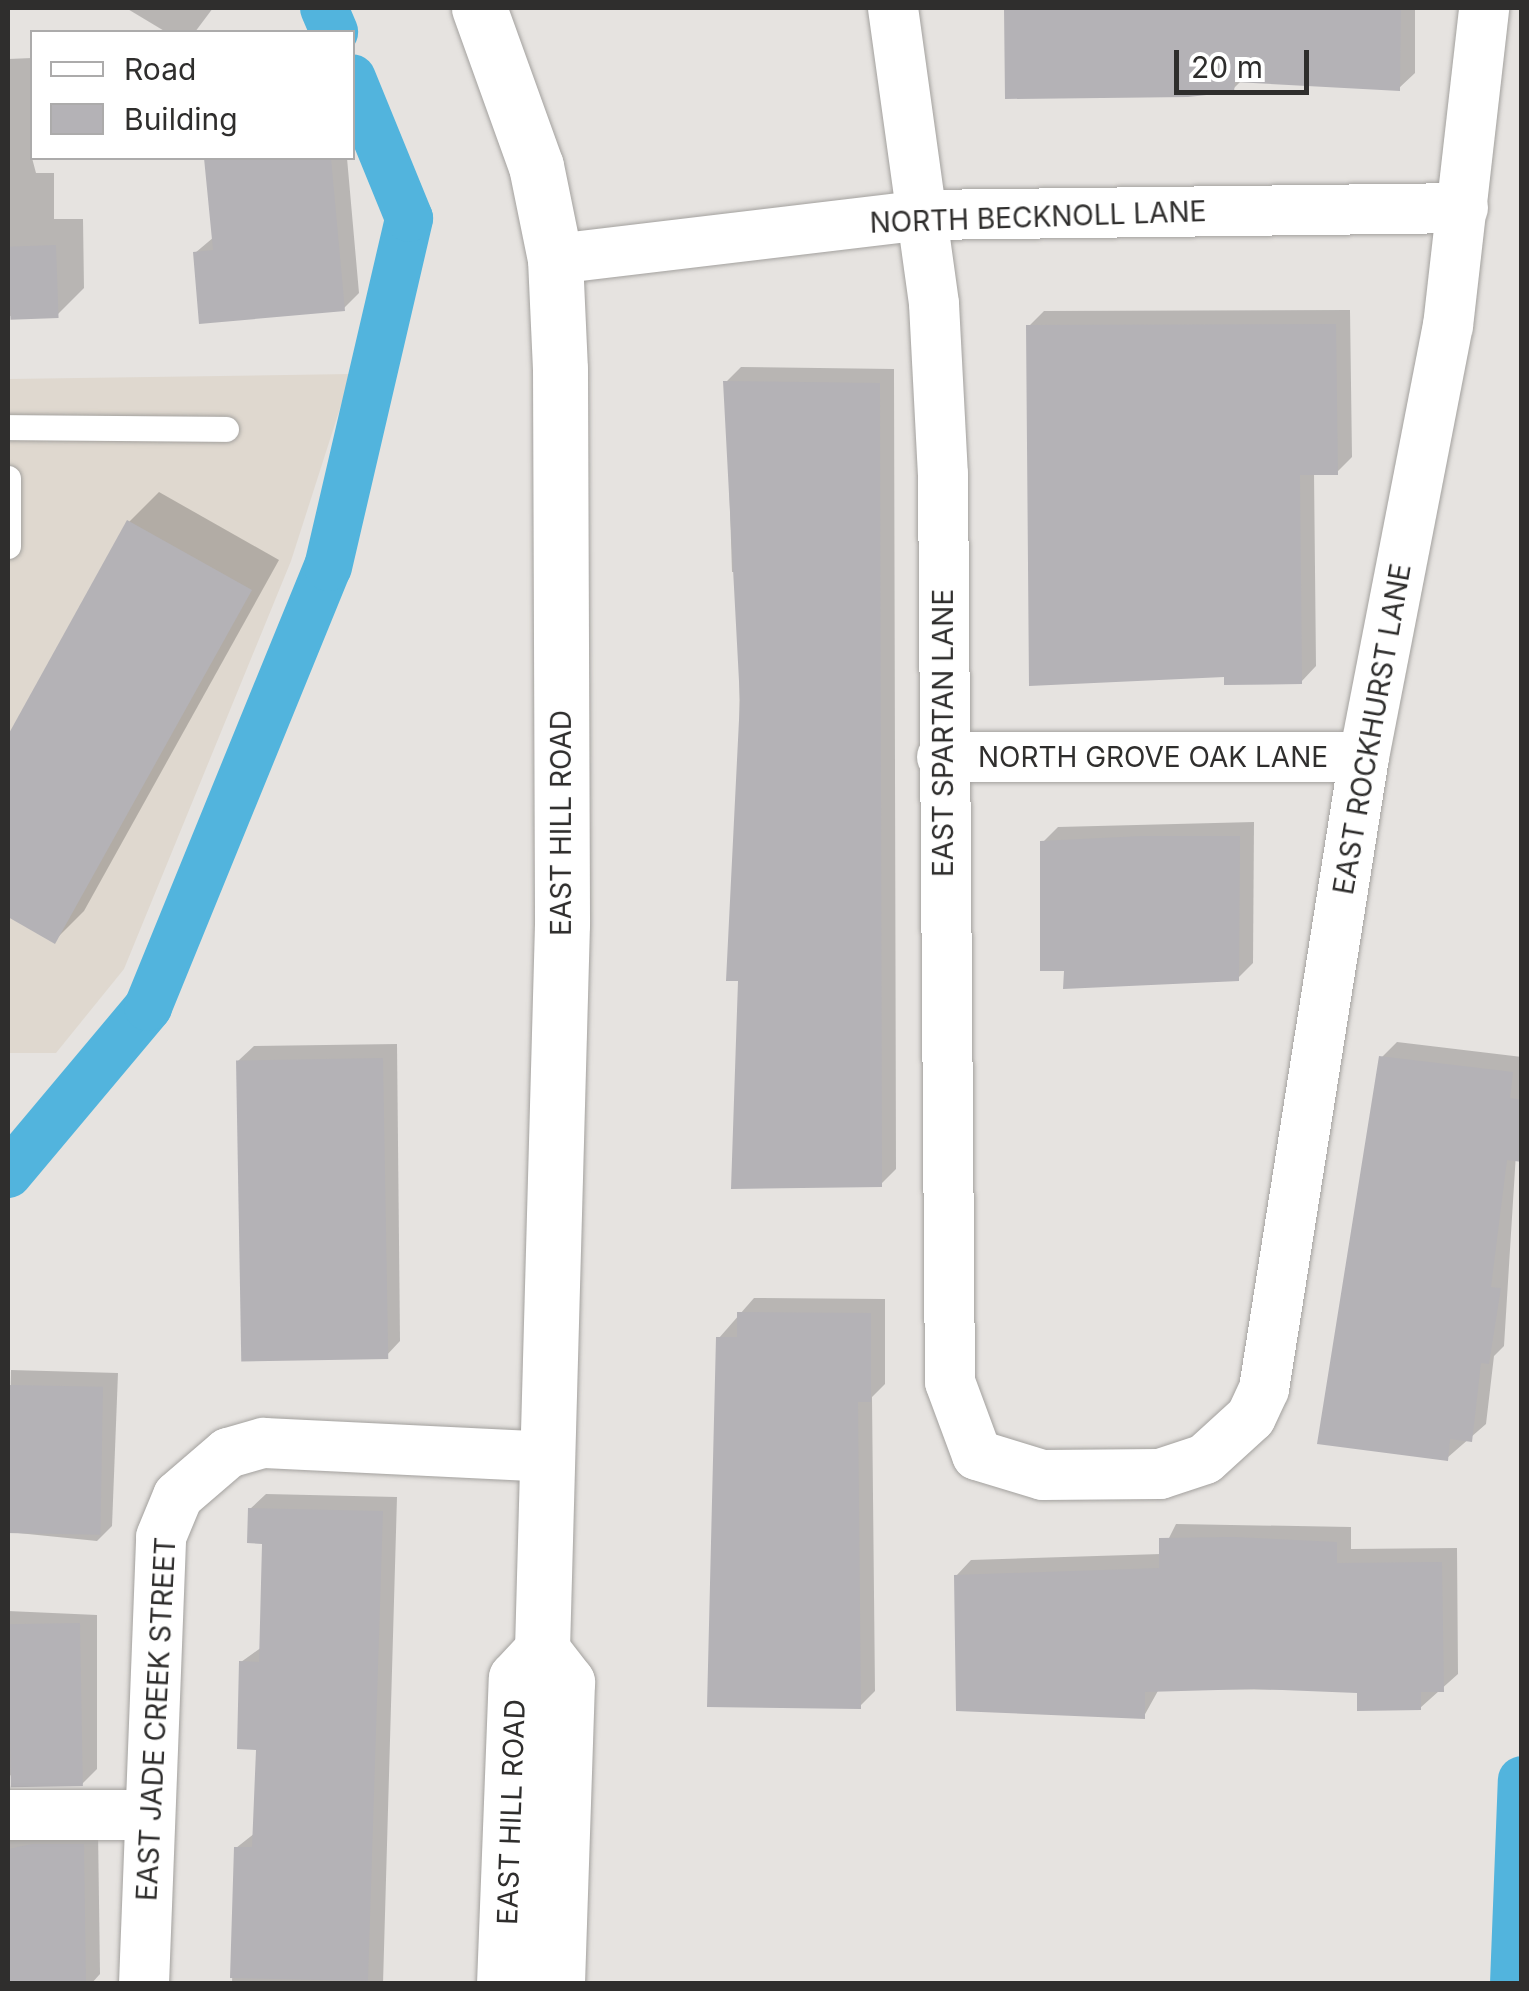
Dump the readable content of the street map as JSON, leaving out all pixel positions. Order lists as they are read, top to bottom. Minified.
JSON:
{"streets":{"street":["NORTH BECKNOLL LANE","EAST ROCKHURST LANE","EAST SPARTAN LANE","NORTH GROVE OAK LANE","EAST HILL ROAD","EAST JADE CREEK STREET"]},"crossings":[["NORTH BECKNOLL LANE","EAST ROCKHURST LANE"],["NORTH BECKNOLL LANE","EAST SPARTAN LANE"],["NORTH BECKNOLL LANE","EAST HILL ROAD"],["EAST ROCKHURST LANE","EAST SPARTAN LANE"],["EAST ROCKHURST LANE","NORTH GROVE OAK LANE"],["EAST SPARTAN LANE","NORTH GROVE OAK LANE"],["EAST HILL ROAD","EAST JADE CREEK STREET"]],"legend":["Road","Building"],"scale_bar":"20 m"}
